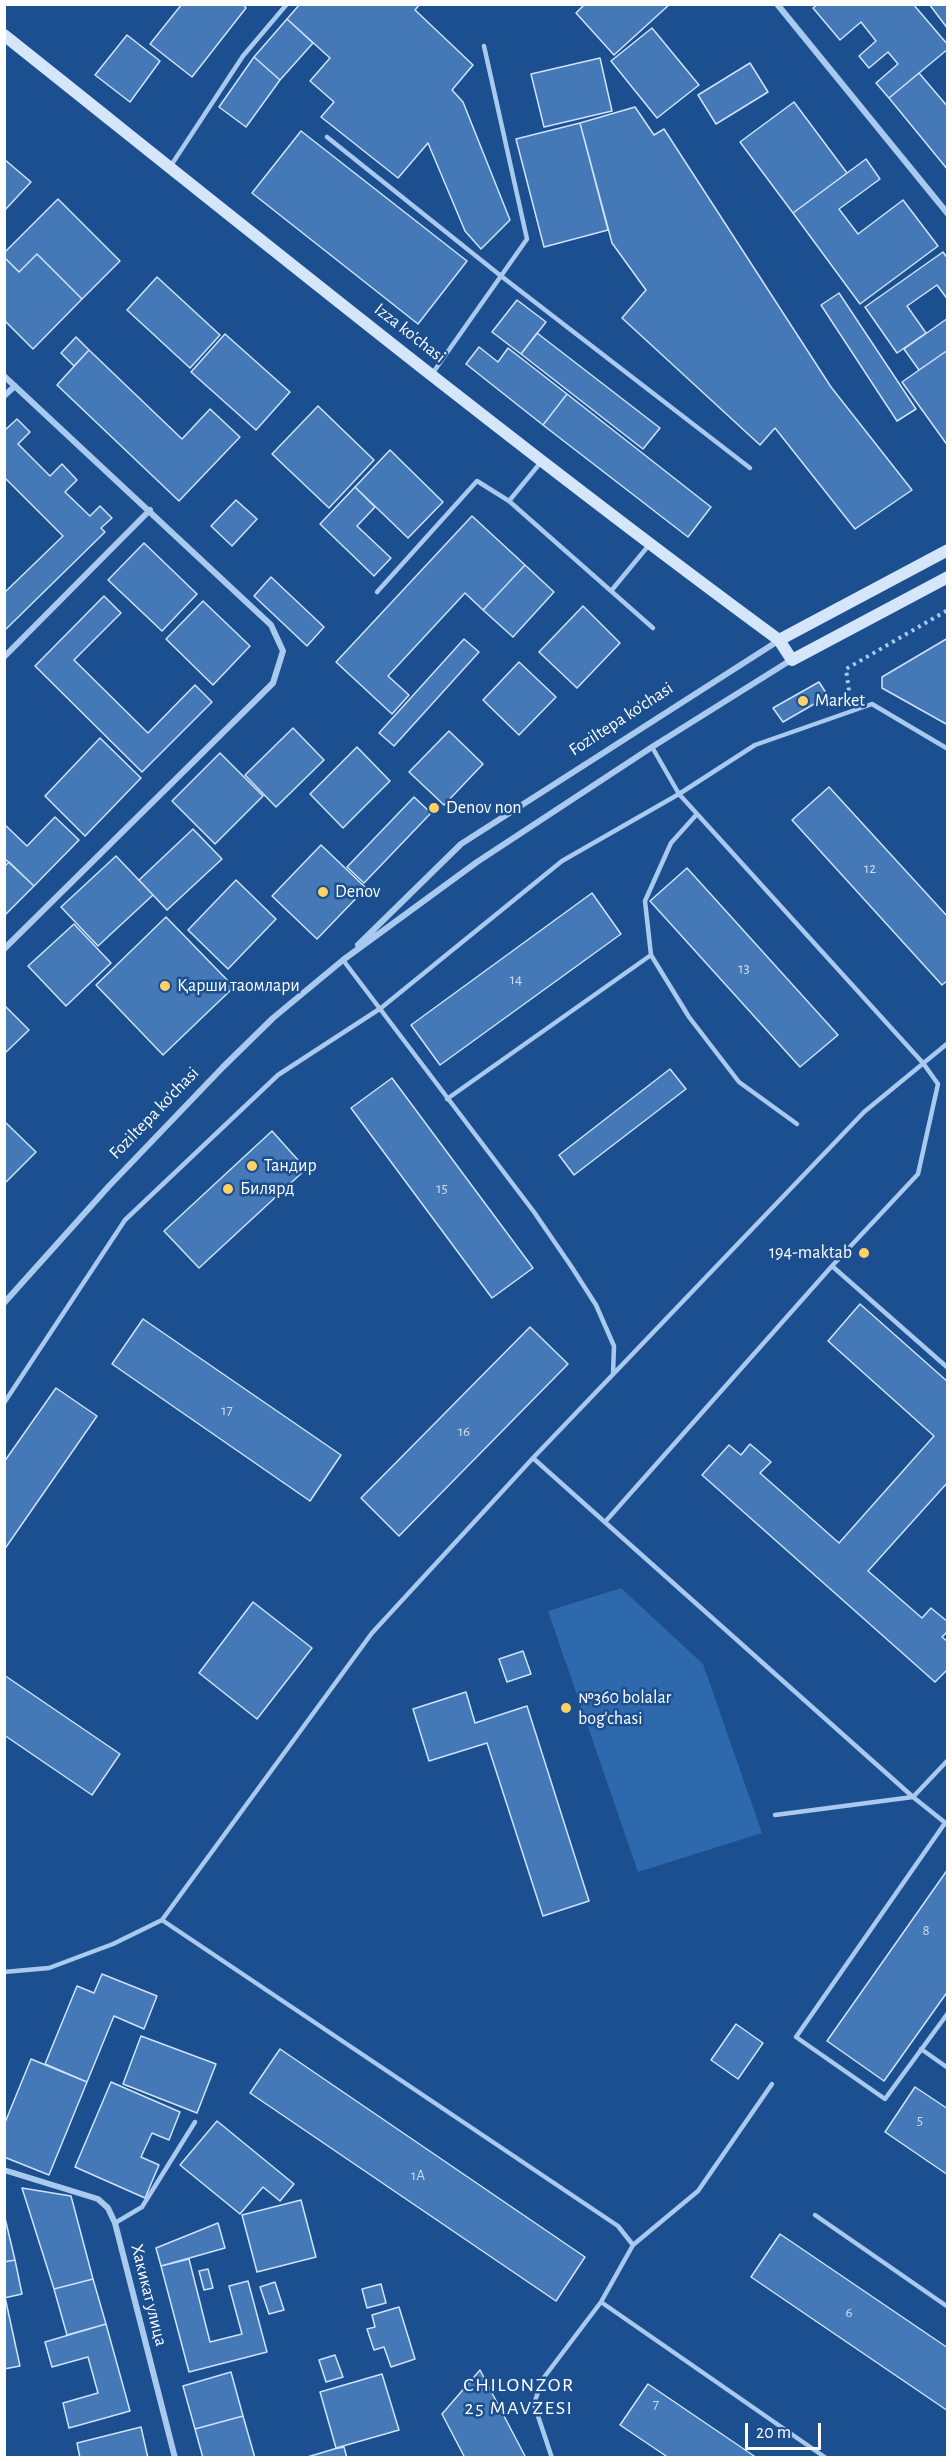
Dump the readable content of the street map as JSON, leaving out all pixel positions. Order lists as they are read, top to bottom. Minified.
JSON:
{"streets":{"main road":["Izza ko'chasi","Foziltepa ko'chasi"],"street":["Хакикат улица"]},"crossings":[["Izza ko'chasi","Foziltepa ko'chasi"]],"districts":["CHILONZOR 25 MAVZESI"],"places":["Market","Denov non","Denov","Қарши таомлари","Тандир","Билярд","194-maktab","№360 bolalar bog'chasi"],"house_numbers":["12","13","14","15","17","16","8","5","1А","6","7"],"scale_bar":"20 m"}
